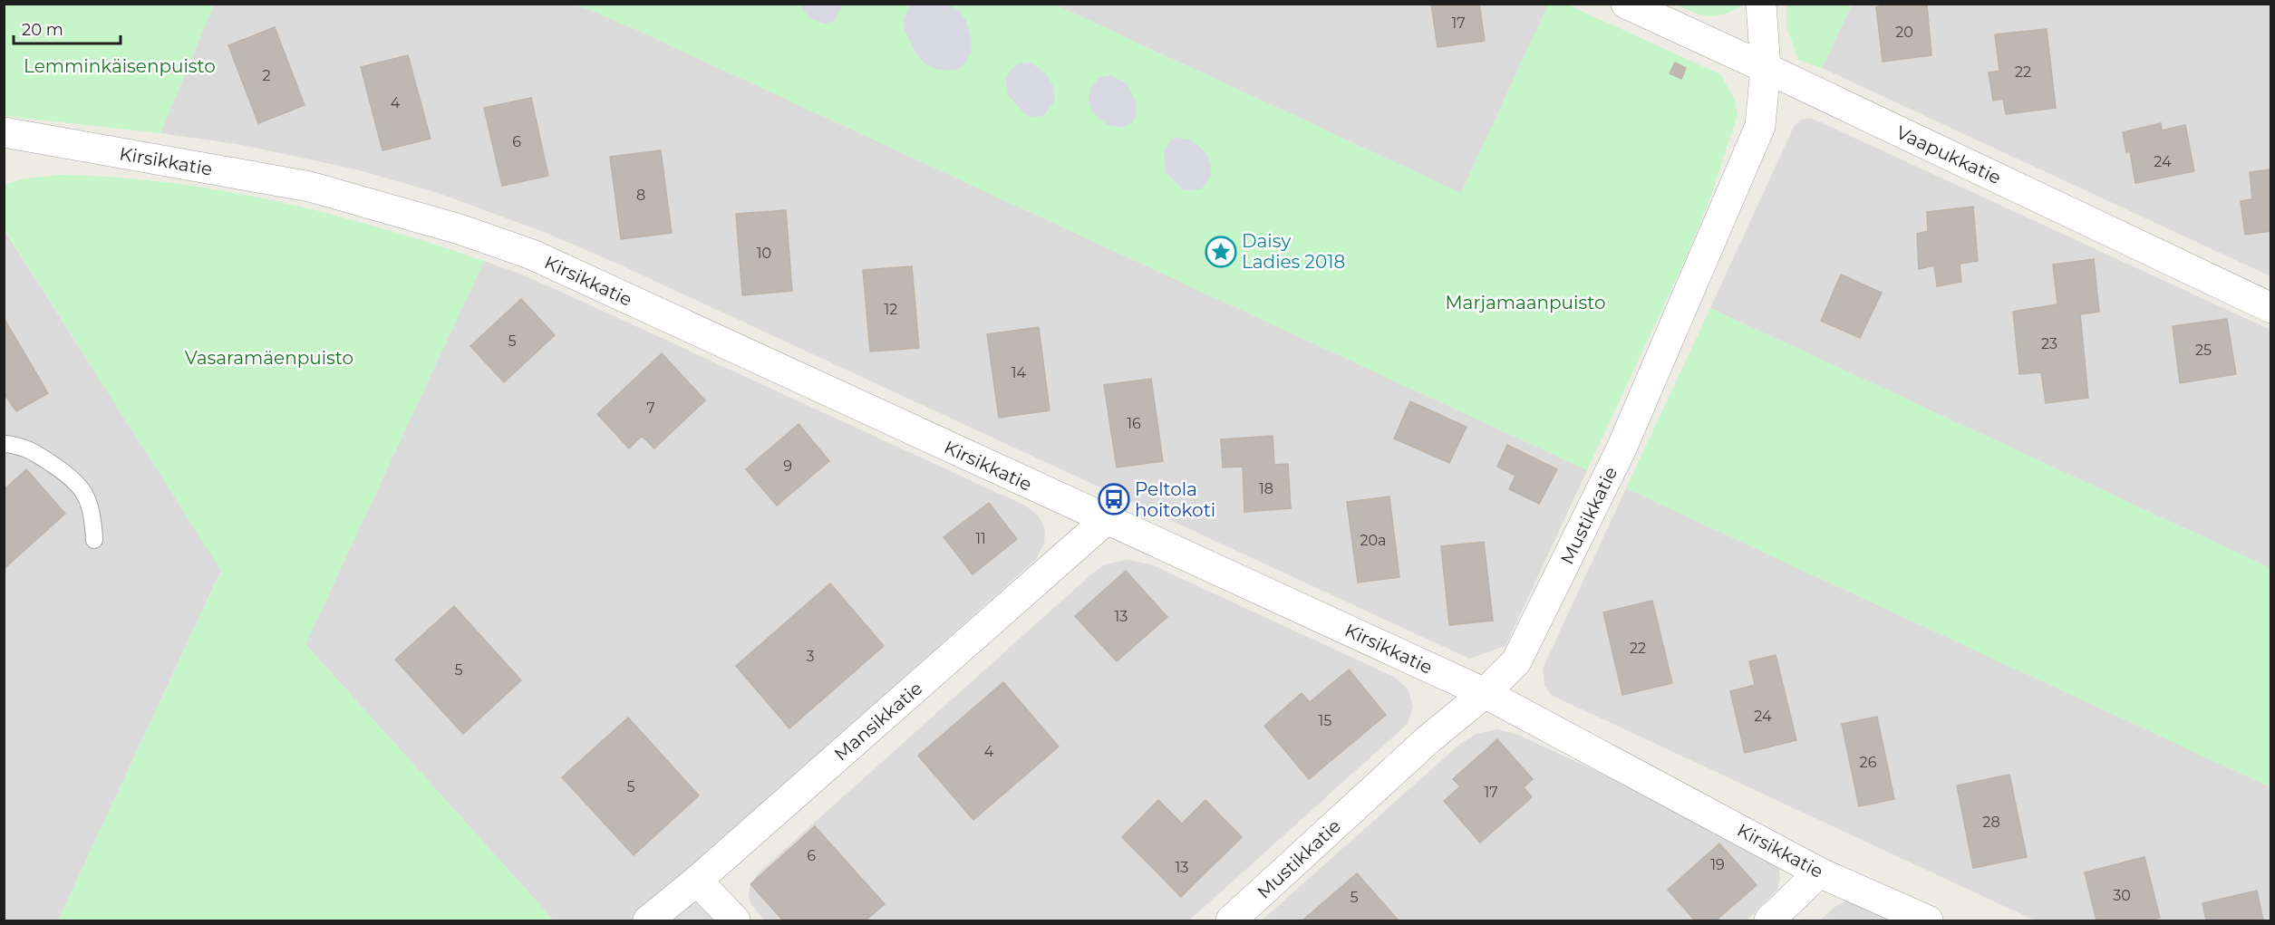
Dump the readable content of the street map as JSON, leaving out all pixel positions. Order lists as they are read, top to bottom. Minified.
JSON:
{"streets":{"street":["Vaapukkatie","Kirsikkatie","Mustikkatie","Mansikkatie"]},"crossings":[["Vaapukkatie","Mustikkatie"],["Kirsikkatie","Mustikkatie"],["Kirsikkatie","Mansikkatie"]],"parks":["Lemminkäisenpuisto","Marjamaanpuisto","Vasaramäenpuisto"],"places":{"place":["Daisy Ladies 2018"],"bus stop":["Peltola hoitokoti"]},"house_numbers":["17","20","22","2","4","6","24","8","10","12","5","23","25","14","7","16","9","18","11","20a","13","22","3","5","24","15","4","26","5","17","28","6","19","13","30","5"],"scale_bar":"20 m"}
